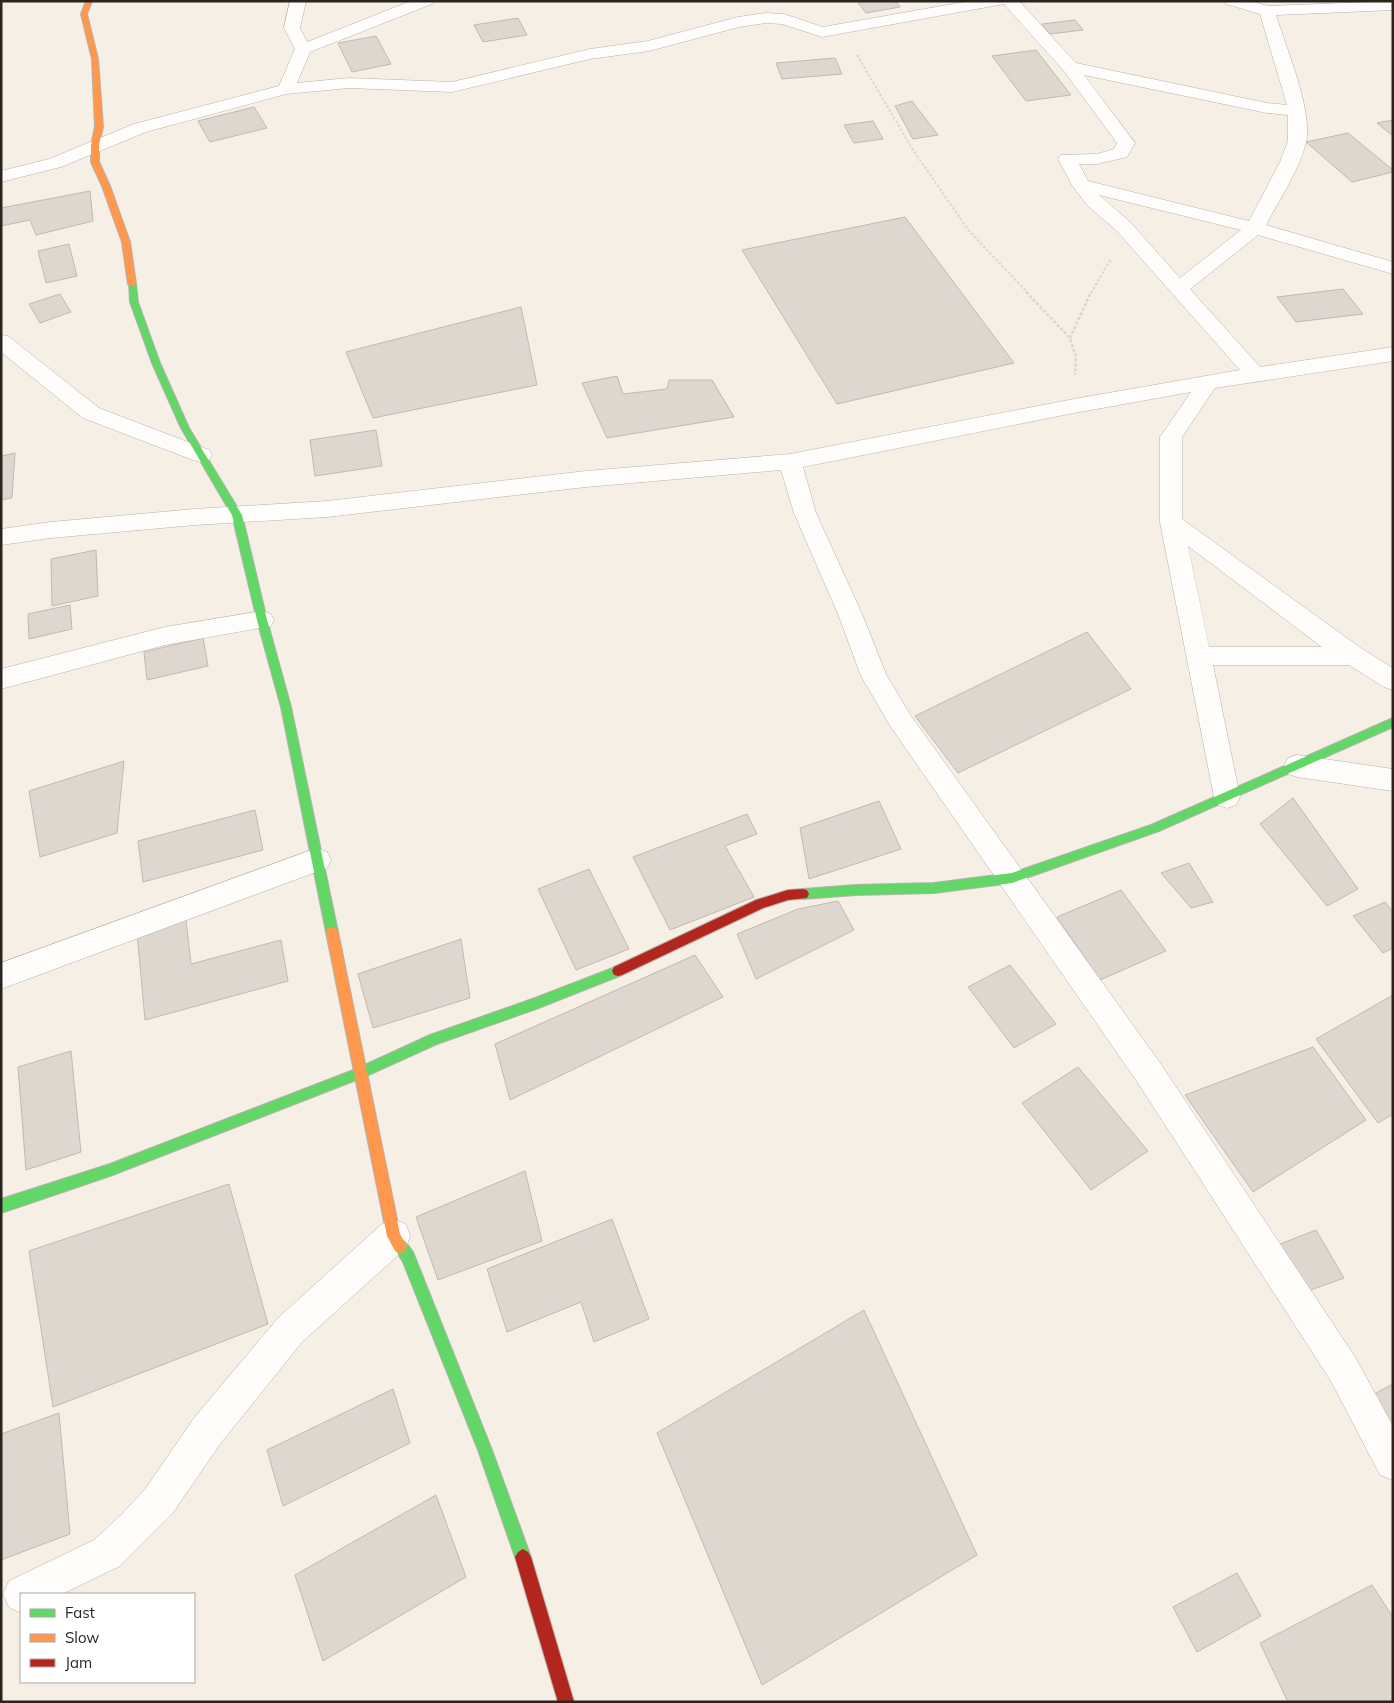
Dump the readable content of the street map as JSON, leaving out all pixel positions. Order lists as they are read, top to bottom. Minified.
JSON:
{"legend":["Fast","Slow","Jam"]}
